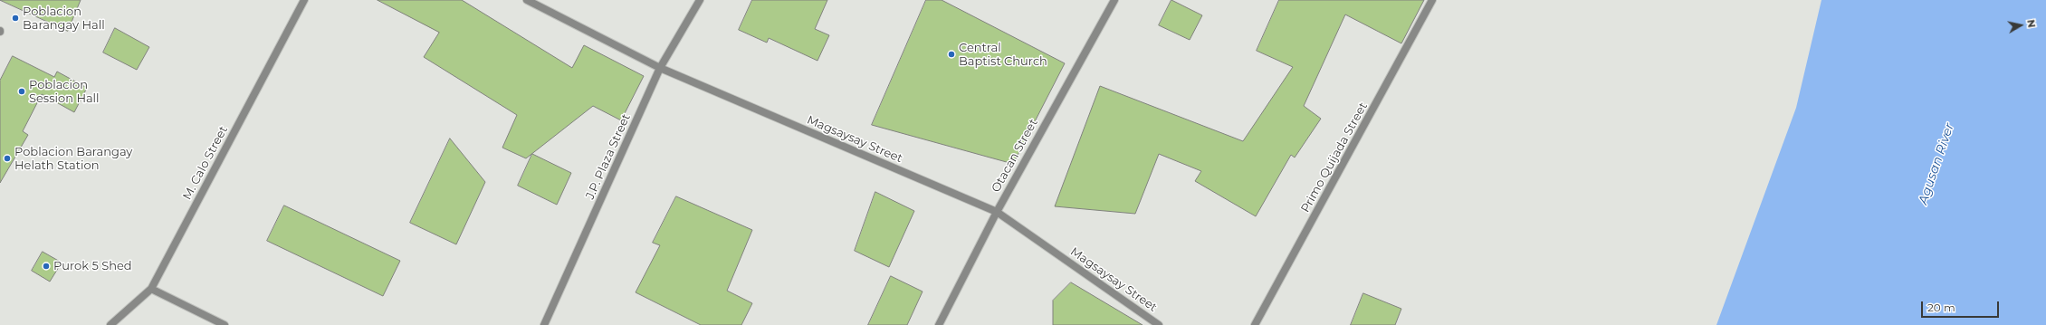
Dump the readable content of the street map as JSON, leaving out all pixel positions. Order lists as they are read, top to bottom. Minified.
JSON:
{"streets":{"street":["Magsaysay Street","Otacan Street","J.P. Plaza Street","Primo Quijada Street","M. Calo Street"]},"crossings":[["Magsaysay Street","Otacan Street"],["Magsaysay Street","J.P. Plaza Street"]],"water":["Agusan River"],"places":["Poblacion Barangay Hall","Central Baptist Church","Poblacion Session Hall","Poblacion Barangay Helath Station","Purok 5 Shed"],"scale_bar":"20 m","north":"right"}
